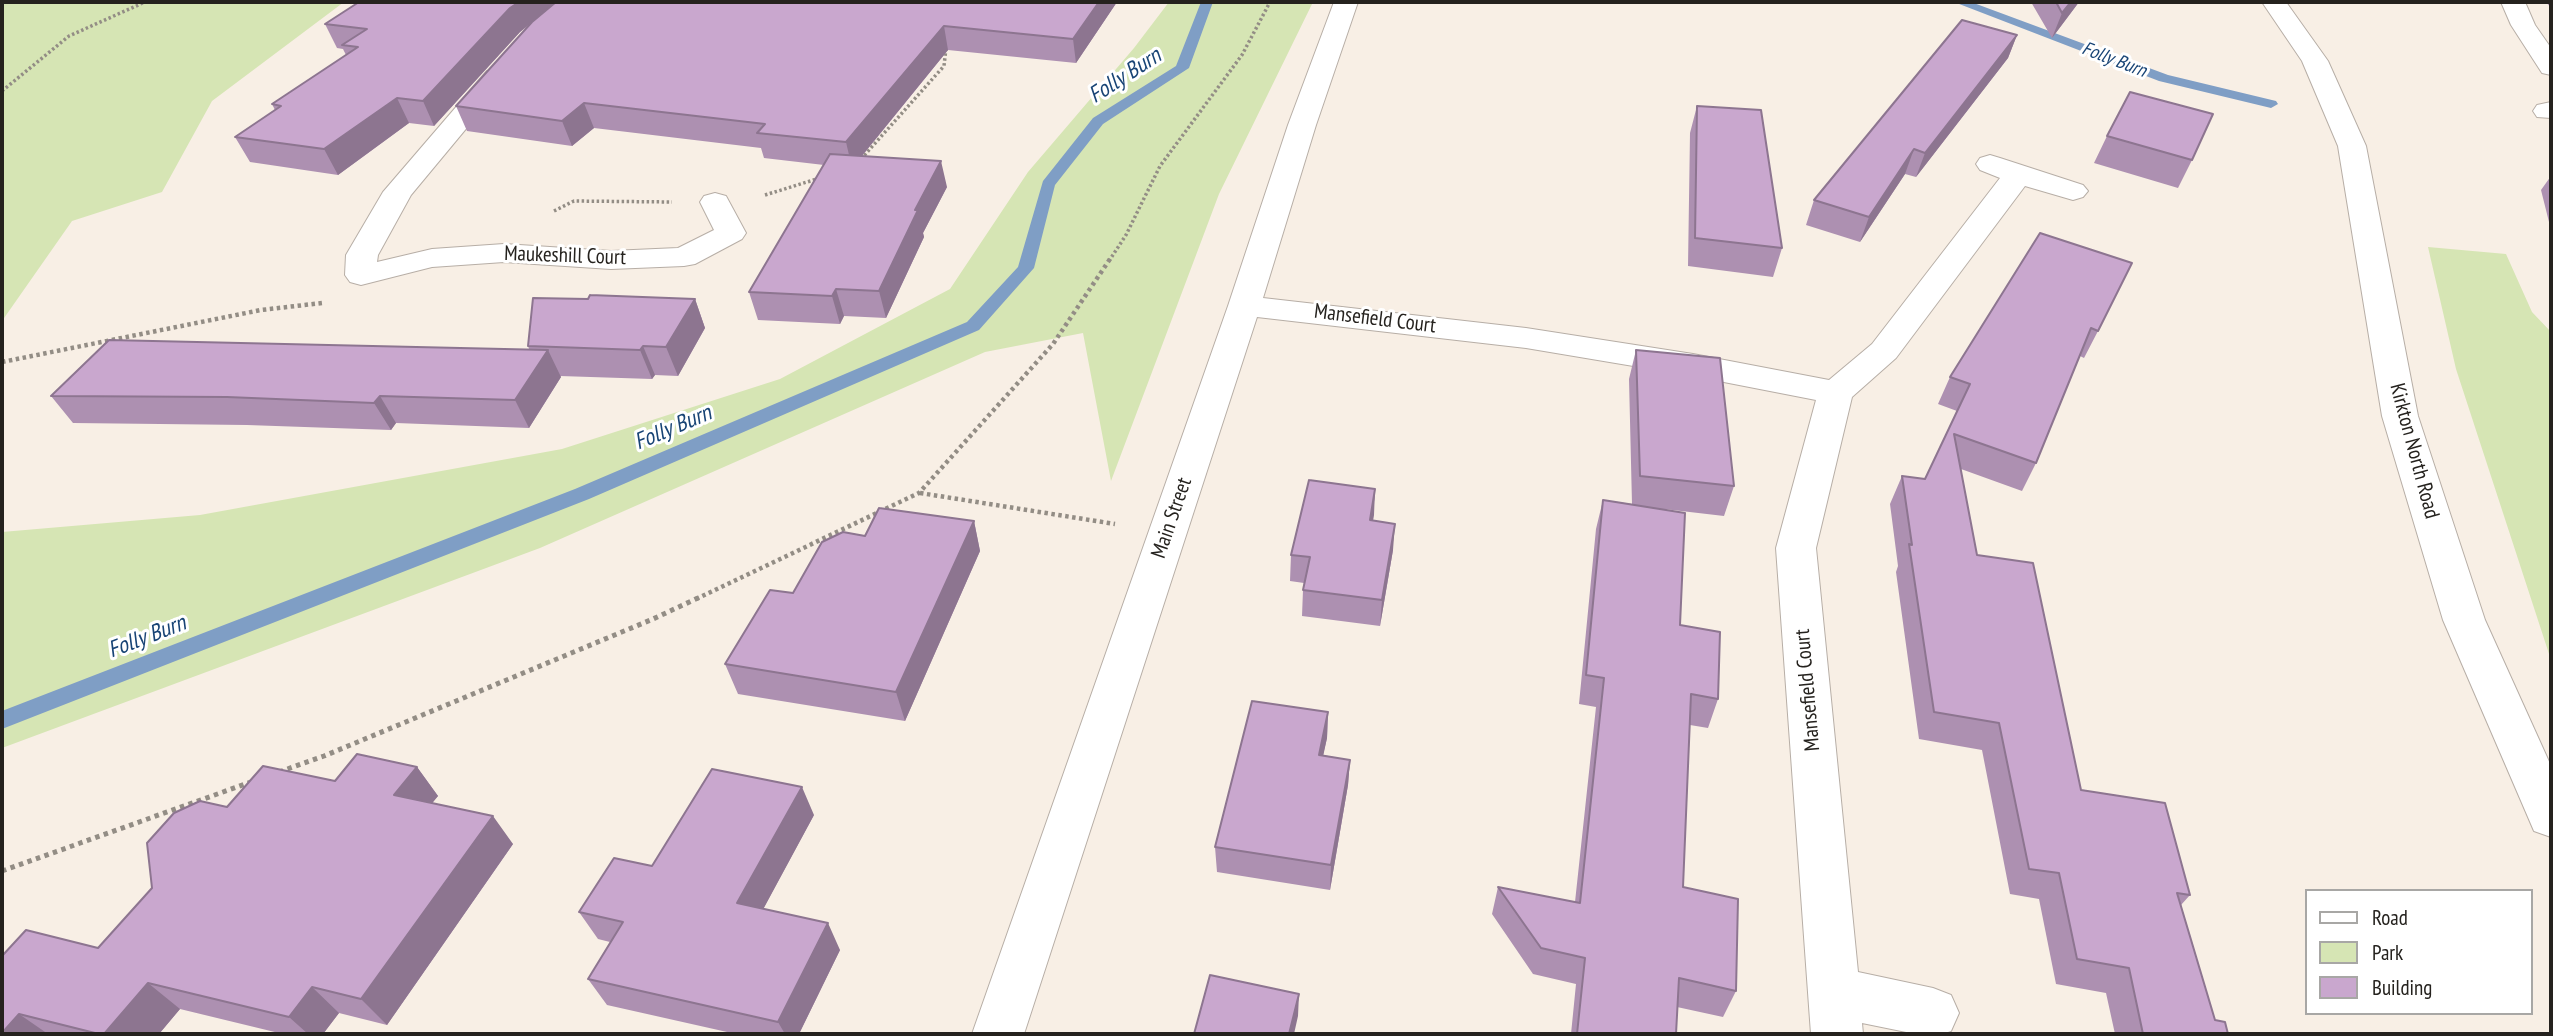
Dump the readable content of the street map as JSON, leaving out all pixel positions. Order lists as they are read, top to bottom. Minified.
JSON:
{"streets":{"street":["Maukeshill Court","Mansefield Court","Kirkton North Road","Main Street"]},"crossings":[["Mansefield Court","Main Street"]],"water":["Folly Burn"],"legend":["Road","Park","Building"]}
